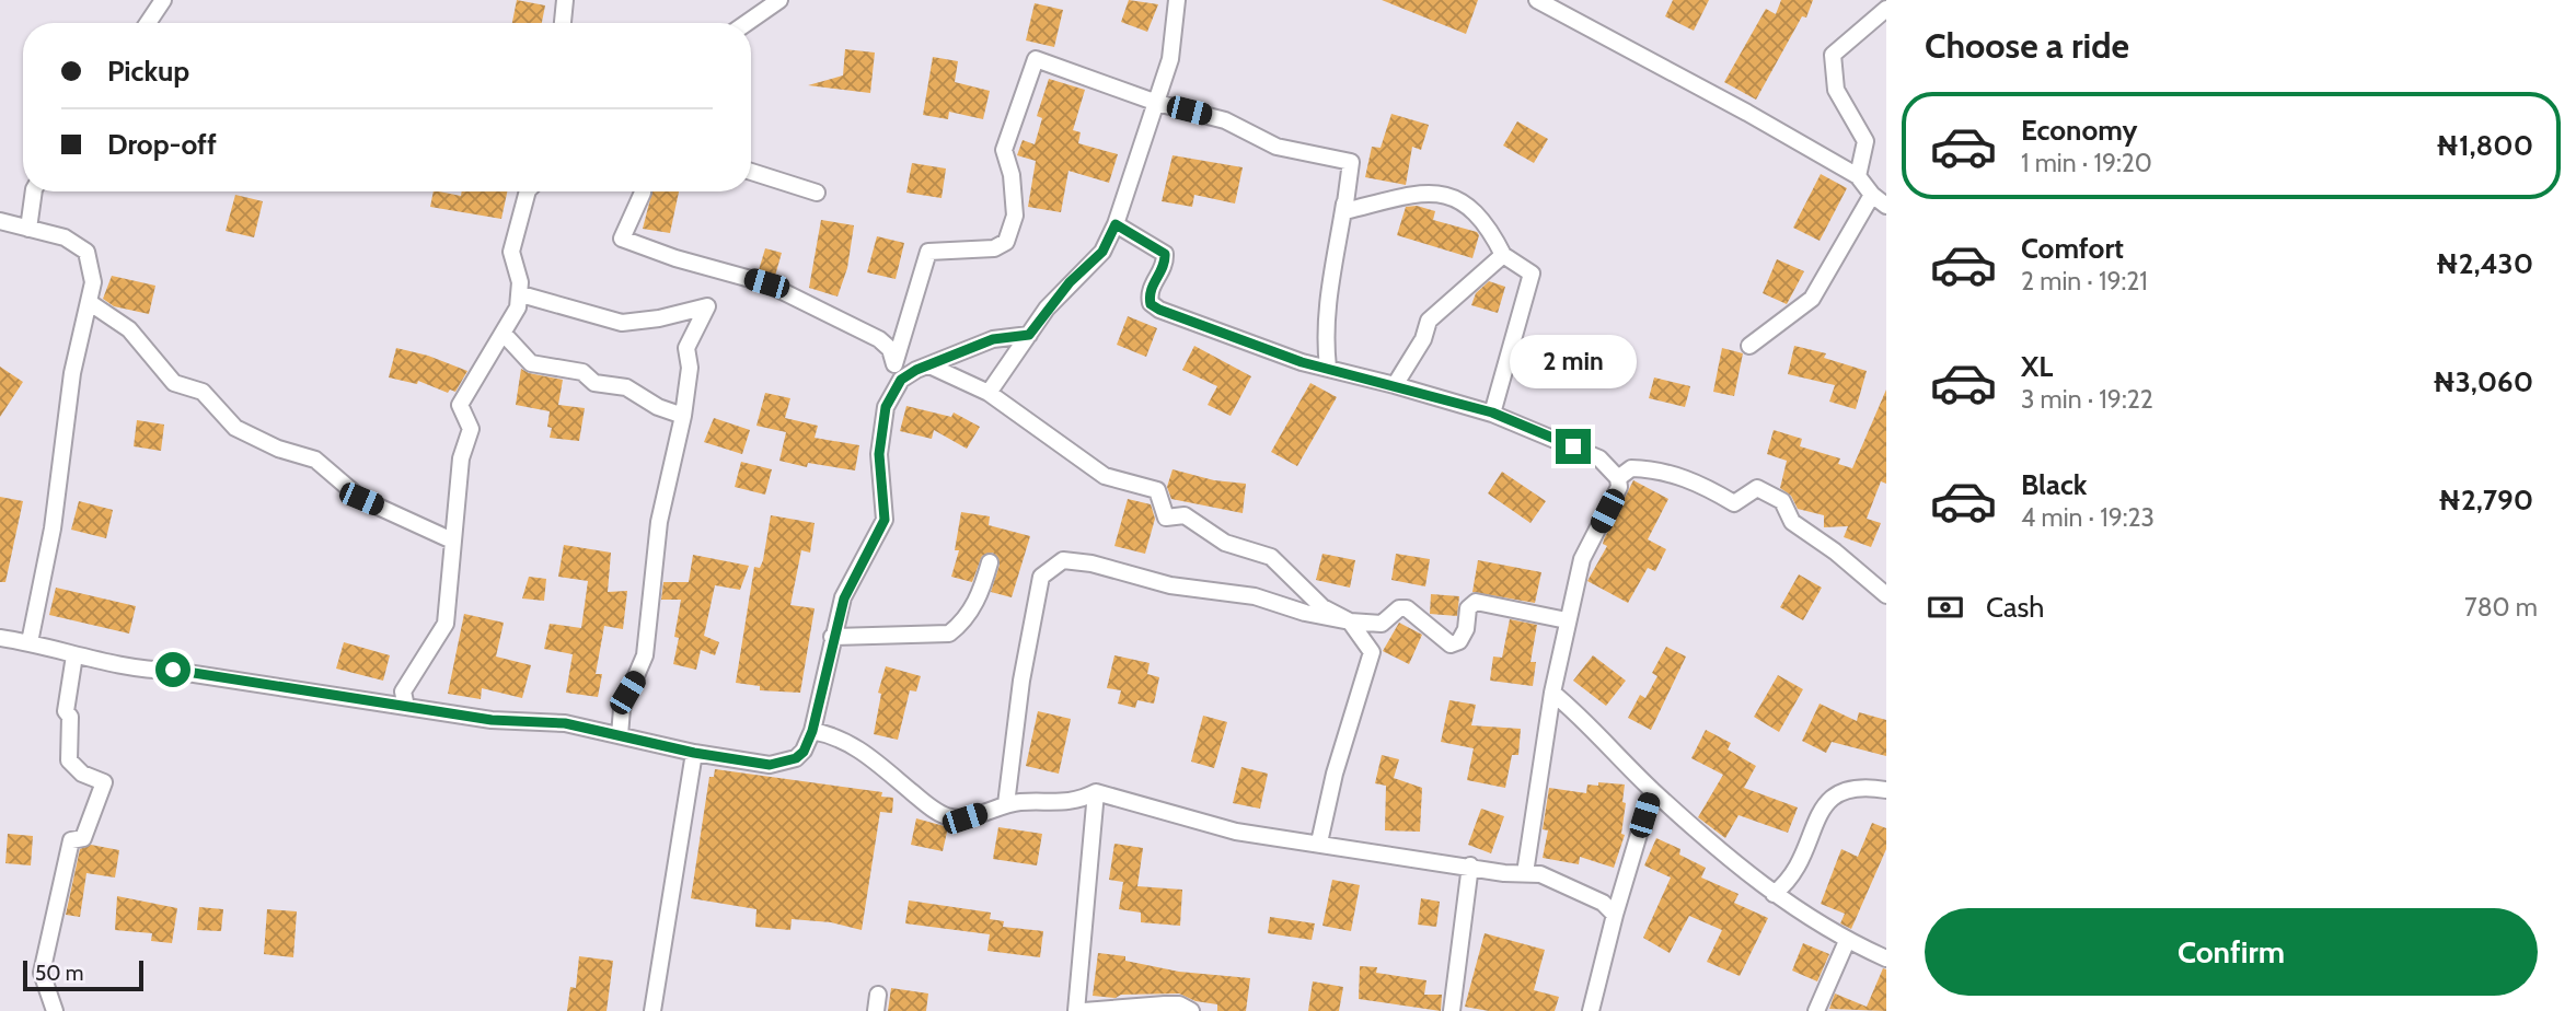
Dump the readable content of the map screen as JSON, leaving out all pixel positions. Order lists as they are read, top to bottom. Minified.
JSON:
{"scale_bar":"50 m","page":{"heading":"Choose a ride","banner":["Pickup","Drop-off"],"list":[{"name":"Economy","note":"1 min · 19:20","value":"₦1,800"},{"name":"Comfort","note":"2 min · 19:21","value":"₦2,430"},{"name":"XL","note":"3 min · 19:22","value":"₦3,060"},{"name":"Black","note":"4 min · 19:23","value":"₦2,790"}],"bubble":"2 min","pay":["Cash","780 m"],"buttons":"Confirm","scale":"50 m"}}
